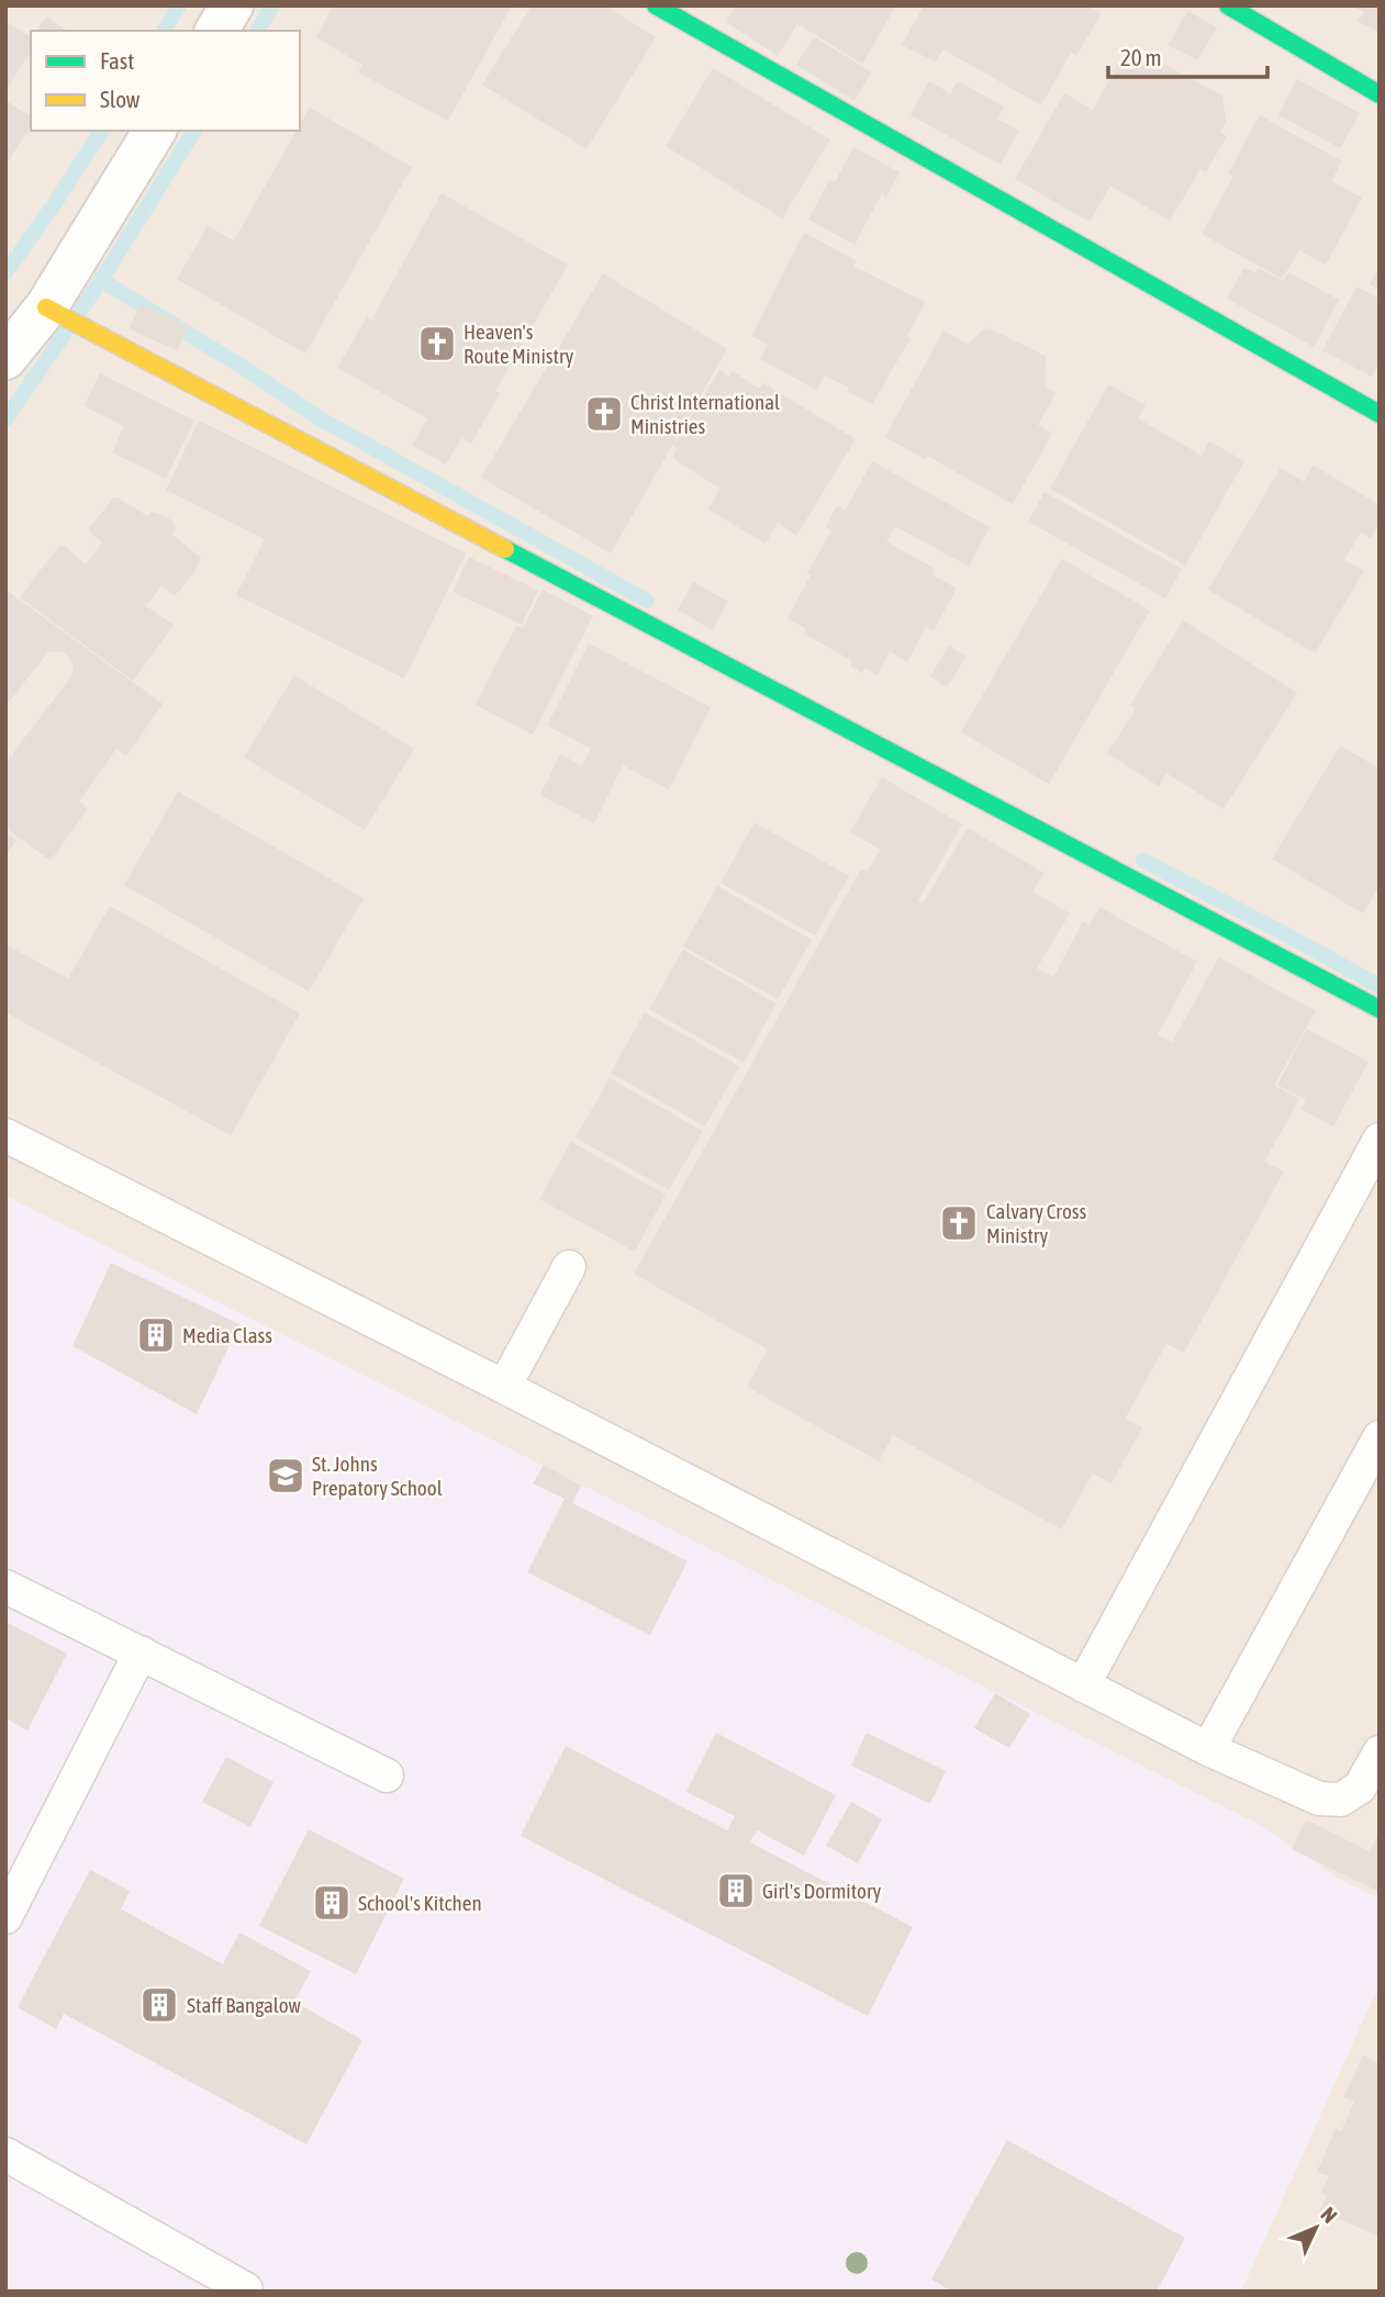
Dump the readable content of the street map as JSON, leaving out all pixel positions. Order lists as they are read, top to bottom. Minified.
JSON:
{"places":{"church":["Heaven's Route Ministry","Christ International Ministries","Calvary Cross Ministry"],"building":["Media Class","Girl's Dormitory","School's Kitchen","Staff Bangalow"],"school or university":["St. Johns Prepatory School"]},"legend":["Fast","Slow"],"scale_bar":"20 m","north":"top right"}
